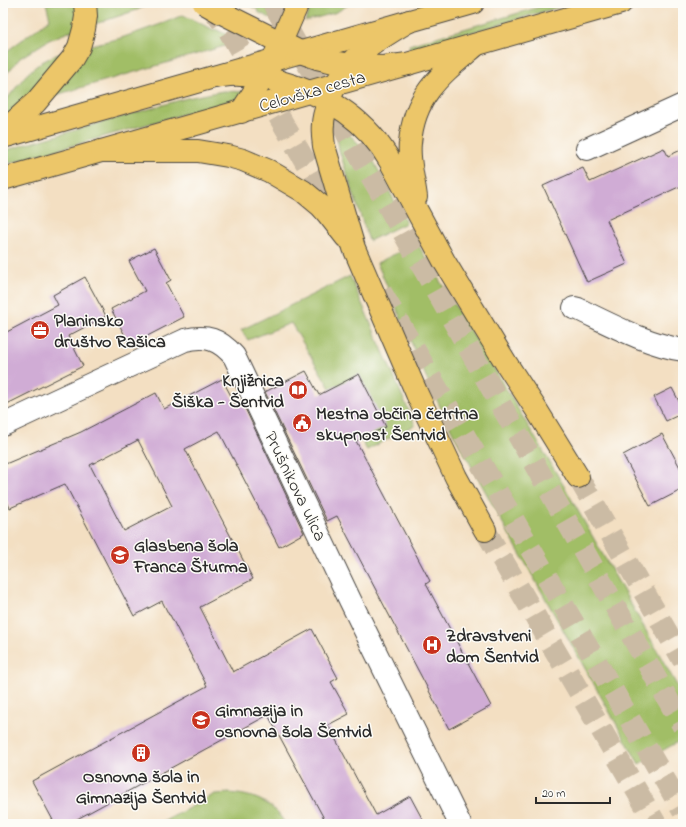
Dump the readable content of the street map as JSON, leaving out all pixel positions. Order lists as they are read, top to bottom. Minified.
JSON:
{"streets":{"main road":["Celovška cesta"],"street":["Prušnikova ulica"]},"places":{"office":["Planinsko društvo Rašica"],"library":["Knjižnica Šiška - Šentvid"],"public building":["Mestna občina četrtna skupnost Šentvid"],"school or university":["Glasbena šola Franca Šturma","Gimnazija in osnovna šola Šentvid"],"hospital":["Zdravstveni dom Šentvid"],"building":["Osnovna šola in Gimnazija Šentvid"]},"scale_bar":"20 m"}
